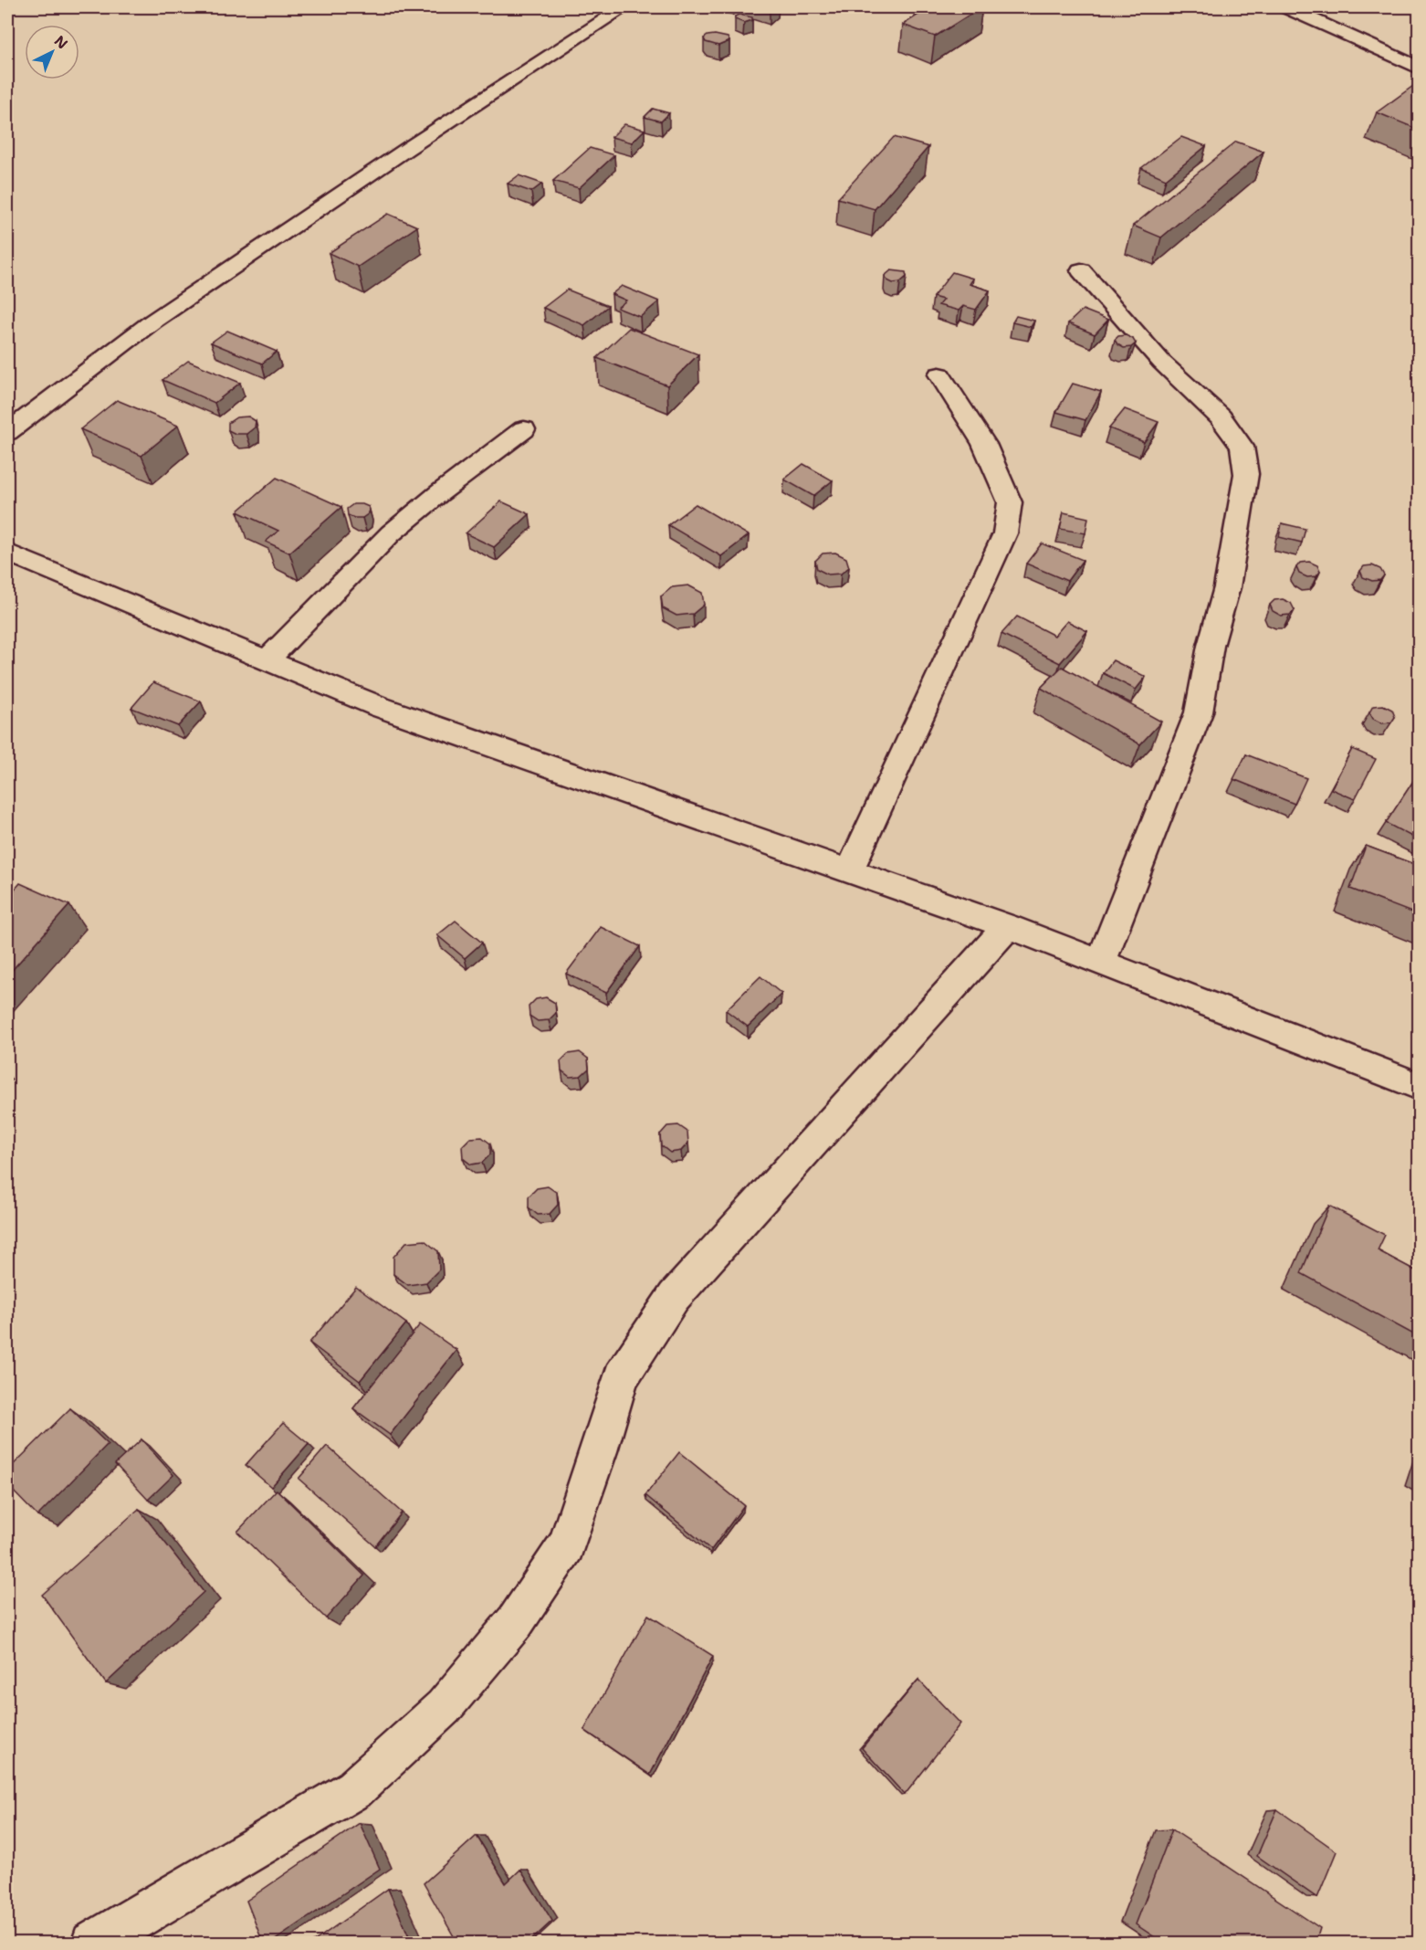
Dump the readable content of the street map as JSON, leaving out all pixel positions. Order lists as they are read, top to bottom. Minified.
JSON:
{"north":"top right"}
